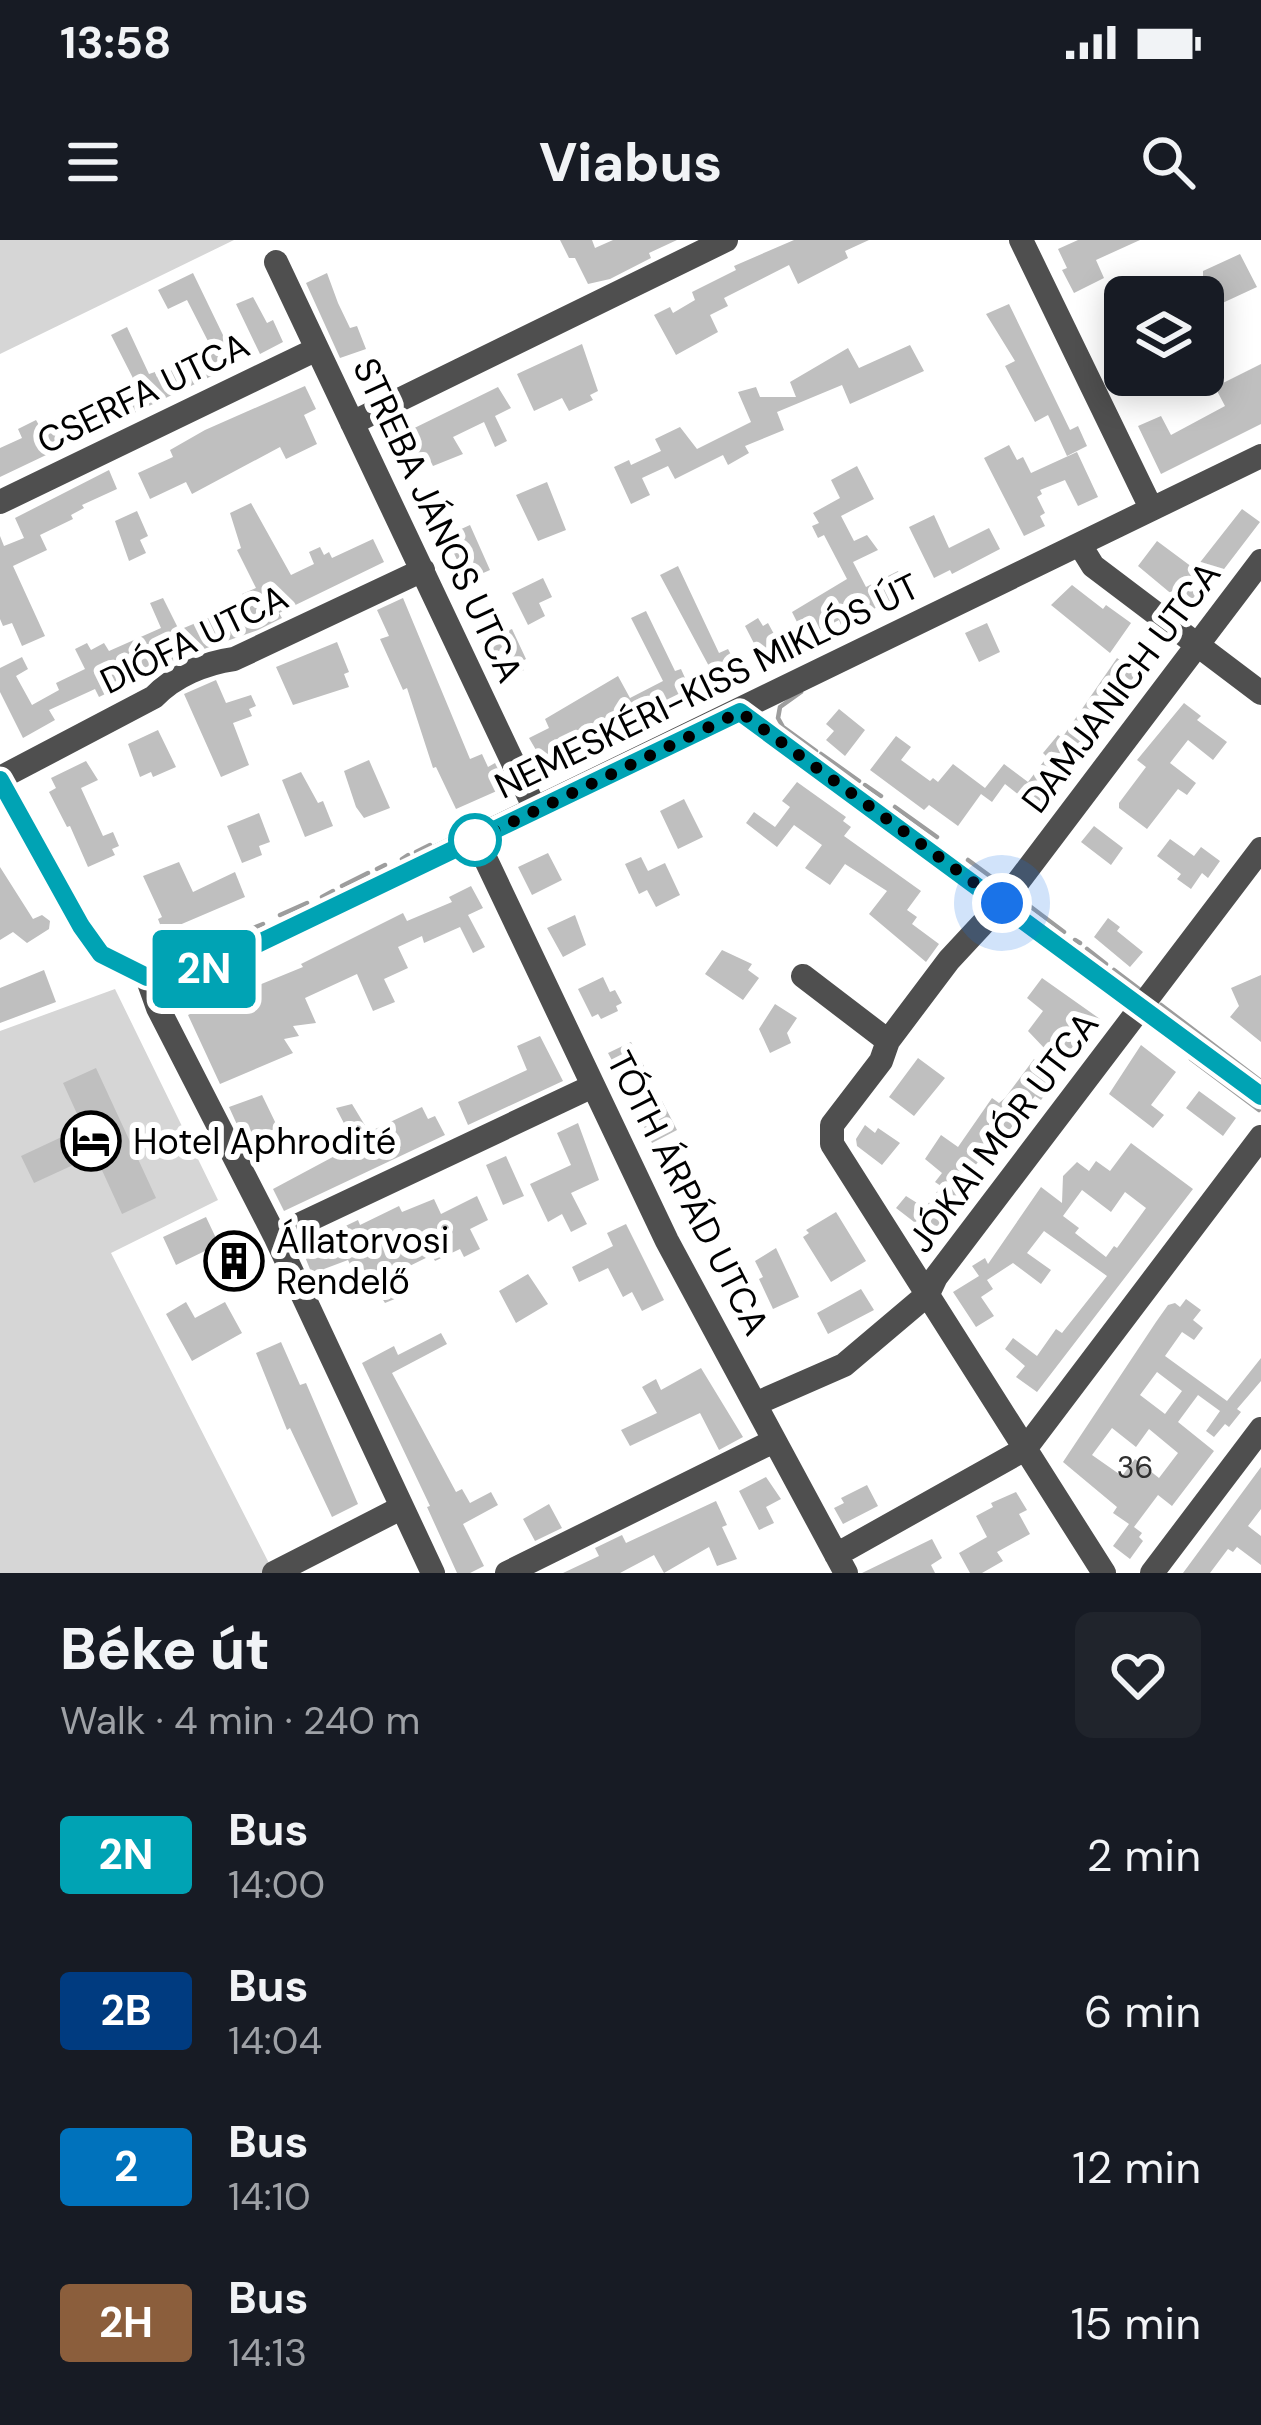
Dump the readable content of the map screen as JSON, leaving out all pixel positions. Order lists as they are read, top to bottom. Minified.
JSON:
{"streets":{"street":["CSERFA UTCA","STREBA JÁNOS UTCA","DIÓFA UTCA","NEMESKÉRI-KISS MIKLÓS ÚT","DAMJANICH UTCA","JÓKAI MÓR UTCA","TÓTH ÁRPÁD UTCA"]},"crossings":[["CSERFA UTCA","STREBA JÁNOS UTCA"],["STREBA JÁNOS UTCA","DIÓFA UTCA"],["STREBA JÁNOS UTCA","NEMESKÉRI-KISS MIKLÓS ÚT"],["NEMESKÉRI-KISS MIKLÓS ÚT","TÓTH ÁRPÁD UTCA"],["DAMJANICH UTCA","JÓKAI MÓR UTCA"],["JÓKAI MÓR UTCA","TÓTH ÁRPÁD UTCA"]],"places":{"hotel":["Hotel Aphrodité"],"building":["Állatorvosi Rendelő"]},"lines":["bus line 2N"],"house_numbers":["36"],"page":{"status":"13:58","header":"Viabus","on_map":"2N","heading":["Béke út","Walk · 4 min · 240 m"],"list":[{"mark":"2N","name":"Bus","note":"14:00","value":"2 min"},{"mark":"2B","name":"Bus","note":"14:04","value":"6 min"},{"mark":"2","name":"Bus","note":"14:10","value":"12 min"},{"mark":"2H","name":"Bus","note":"14:13","value":"15 min"}]}}
